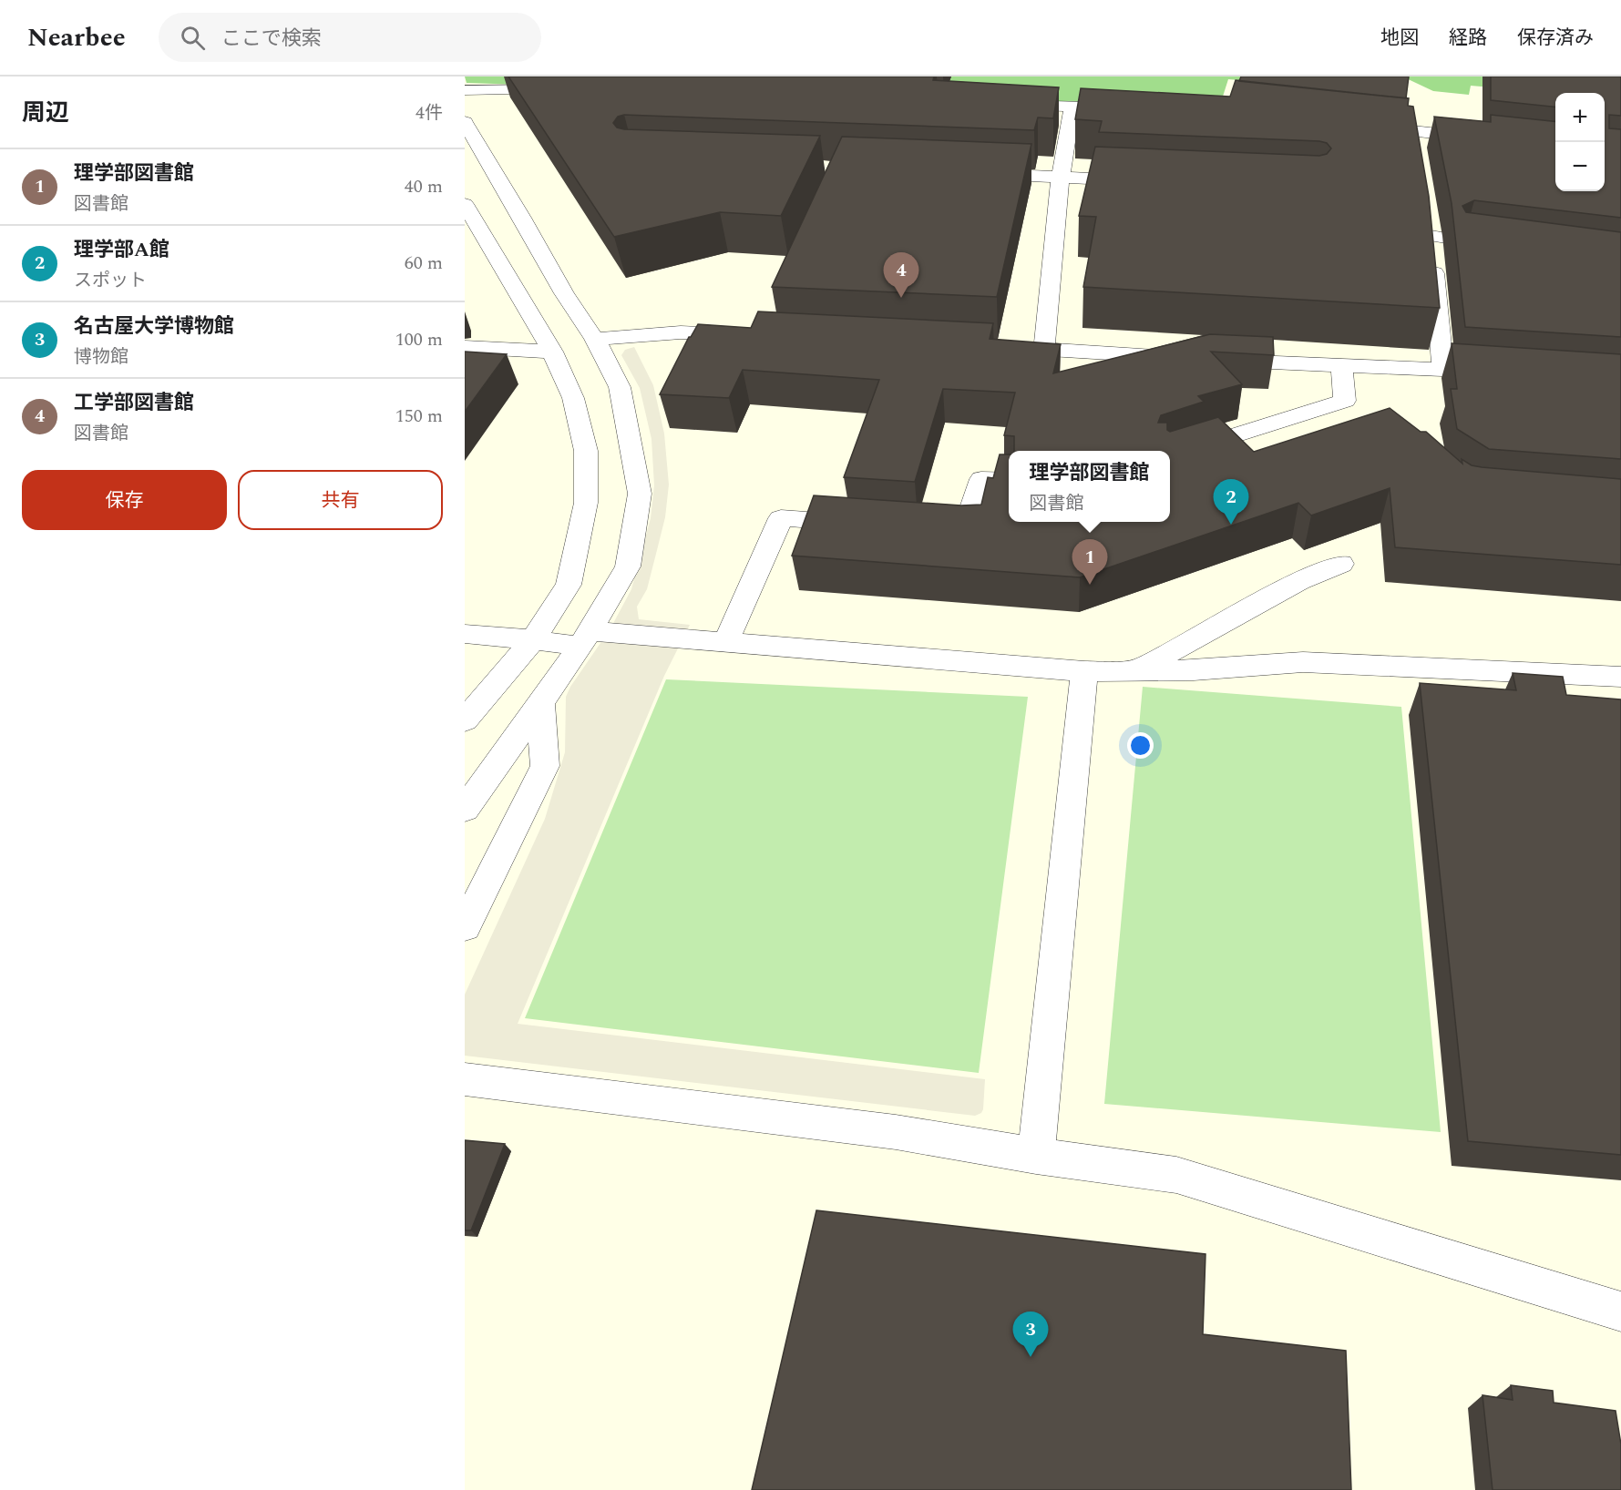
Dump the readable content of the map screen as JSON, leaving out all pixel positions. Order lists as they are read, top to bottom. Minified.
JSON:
{"page":{"header":"Nearbee","search":"ここで検索","nav":["地図","経路","保存済み"],"heading":["周辺","4件"],"map_buttons":["+","−"],"list":[{"mark":"1","name":"理学部図書館","note":"図書館","value":"40 m"},{"mark":"2","name":"理学部A館","note":"スポット","value":"60 m"},{"mark":"3","name":"名古屋大学博物館","note":"博物館","value":"100 m"},{"mark":"4","name":"工学部図書館","note":"図書館","value":"150 m"}],"pins":["4","2","1","3"],"popup":["理学部図書館","図書館"],"buttons":["保存","共有"]}}
